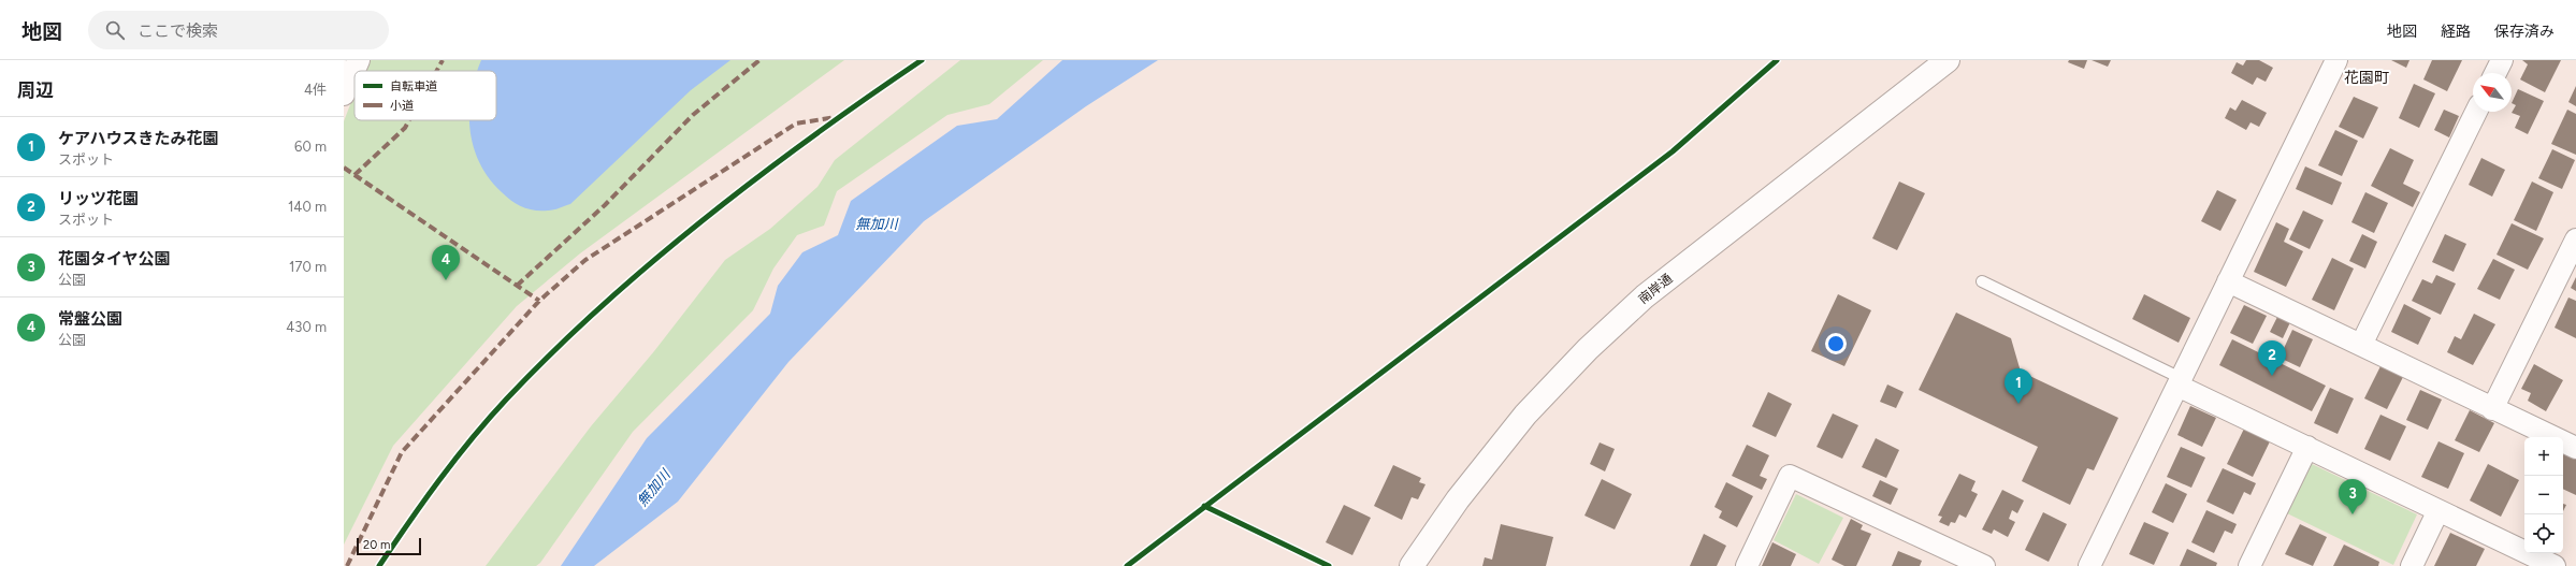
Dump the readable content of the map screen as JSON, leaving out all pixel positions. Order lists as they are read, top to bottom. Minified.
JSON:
{"streets":{"main road":["南岸通"]},"districts":["花園町"],"water":["無加川"],"legend":["自転車道","小道"],"scale_bar":"20 m","north":"top left","page":{"header":"地図","search":"ここで検索","nav":["地図","経路","保存済み"],"heading":["周辺","4件"],"list":[{"mark":"1","name":"ケアハウスきたみ花園","note":"スポット","value":"60 m"},{"mark":"2","name":"リッツ花園","note":"スポット","value":"140 m"},{"mark":"3","name":"花園タイヤ公園","note":"公園","value":"170 m"},{"mark":"4","name":"常盤公園","note":"公園","value":"430 m"}],"pins":["4","2","1","3"],"map_buttons":["+","−"],"scale":"20 m"}}
